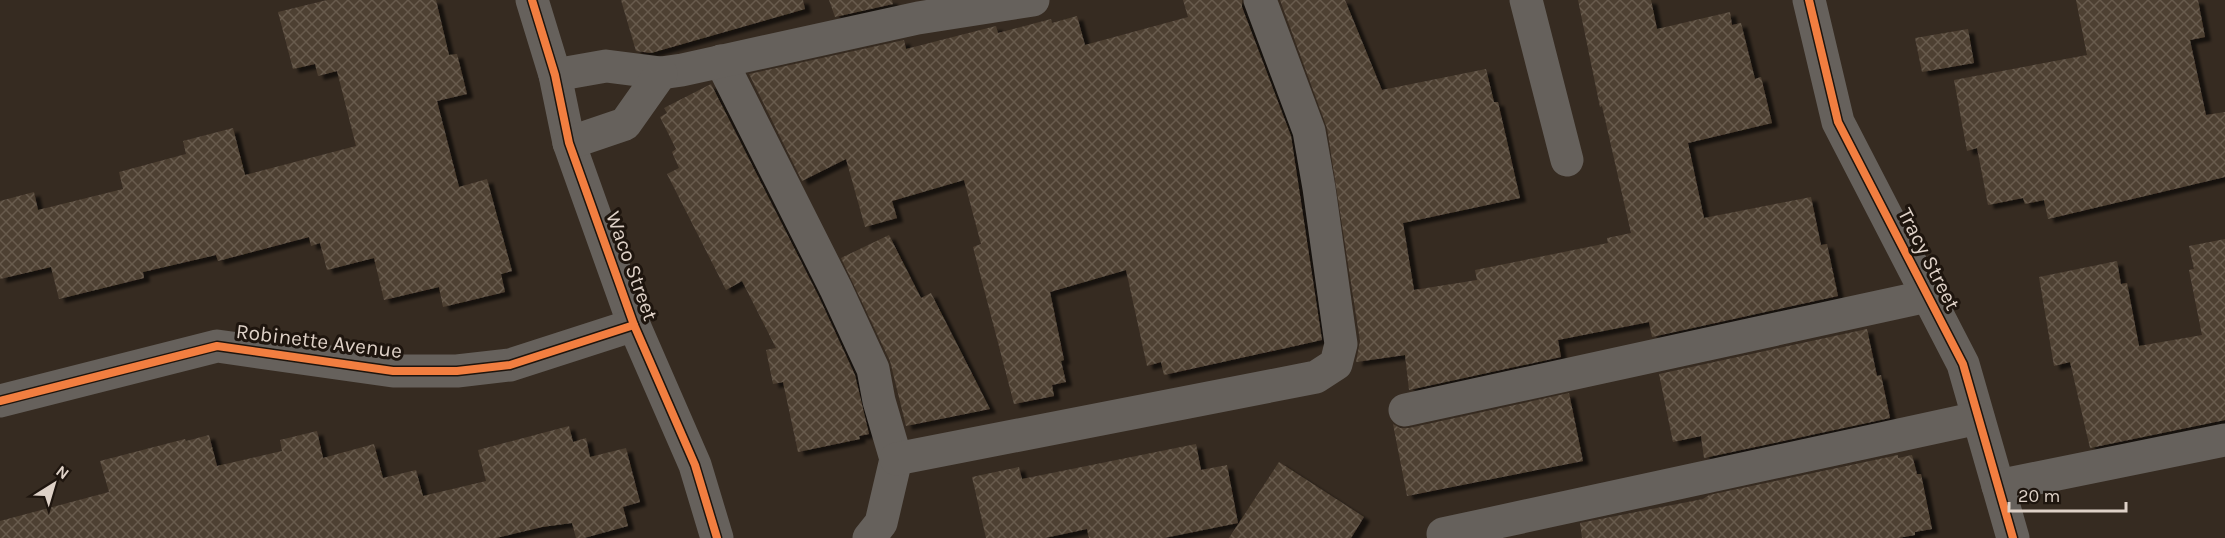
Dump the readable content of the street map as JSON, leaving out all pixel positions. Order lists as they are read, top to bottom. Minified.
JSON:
{"streets":{"street":["Tracy Street","Waco Street","Robinette Avenue"]},"crossings":[["Waco Street","Robinette Avenue"]],"scale_bar":"20 m","north":"top right"}
